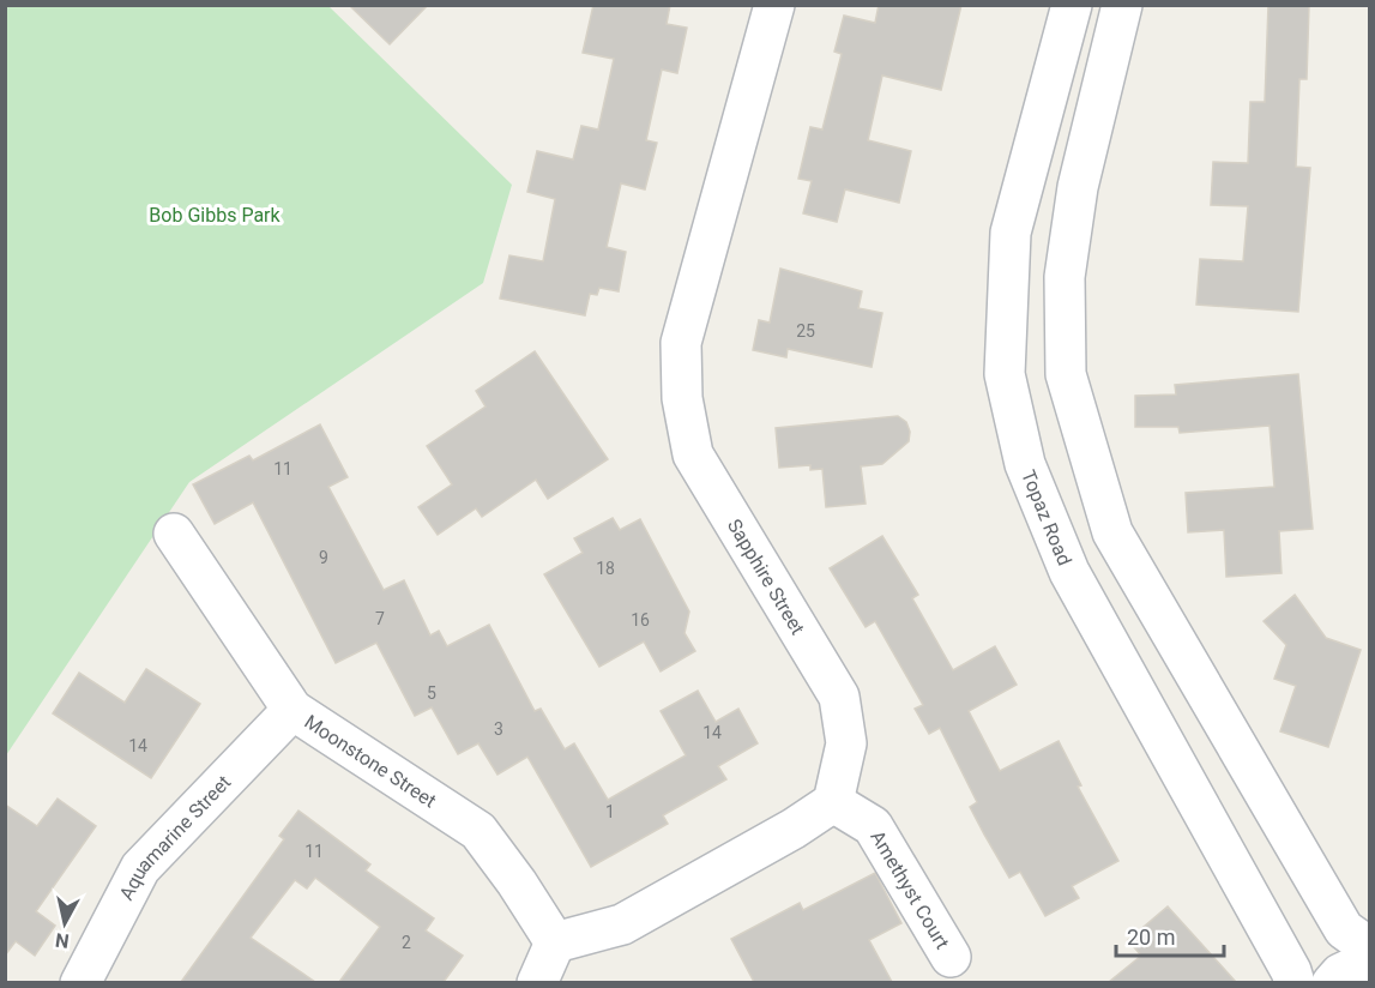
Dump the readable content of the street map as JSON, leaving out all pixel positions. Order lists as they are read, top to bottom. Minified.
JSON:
{"streets":{"street":["Topaz Road","Sapphire Street","Moonstone Street","Aquamarine Street","Amethyst Court"]},"crossings":[["Sapphire Street","Amethyst Court"],["Moonstone Street","Aquamarine Street"]],"parks":["Bob Gibbs Park"],"house_numbers":["25","11","9","18","7","16","5","3","14","14","1","11","2"],"scale_bar":"20 m","north":"bottom"}
